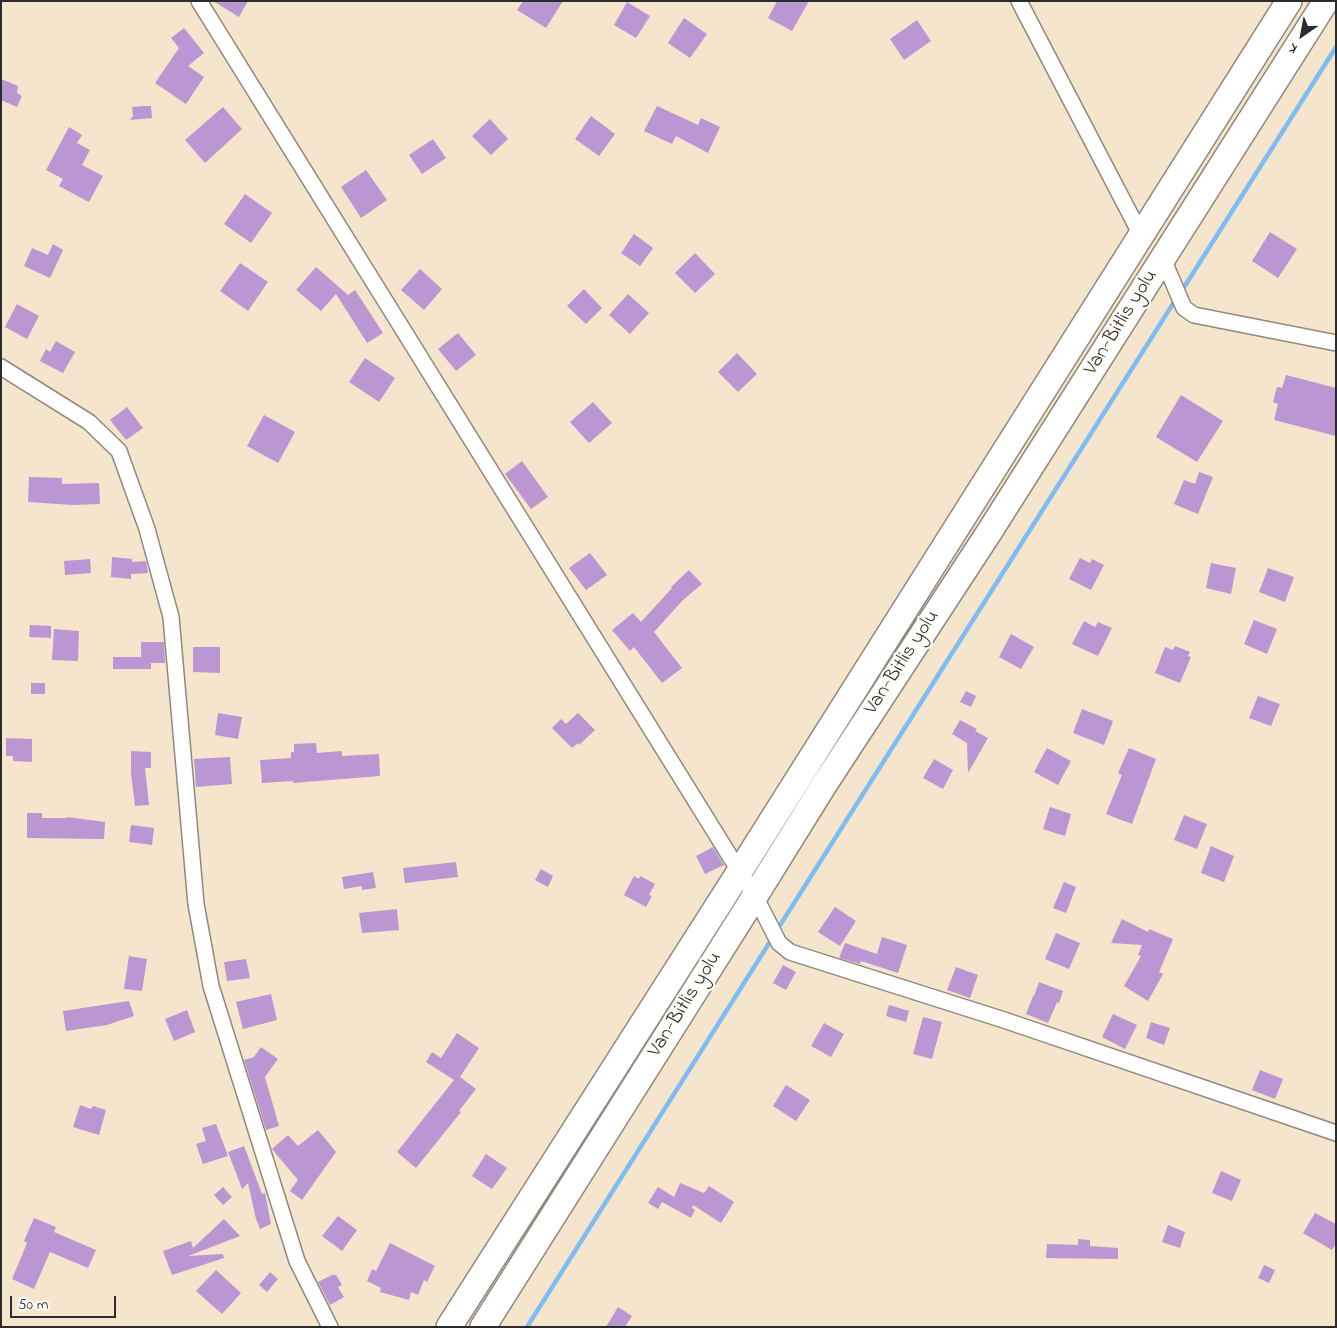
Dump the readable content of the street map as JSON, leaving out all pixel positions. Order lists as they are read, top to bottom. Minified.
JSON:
{"streets":{"highway":["Van-Bitlis yolu"]},"scale_bar":"50 m","north":"bottom left"}
